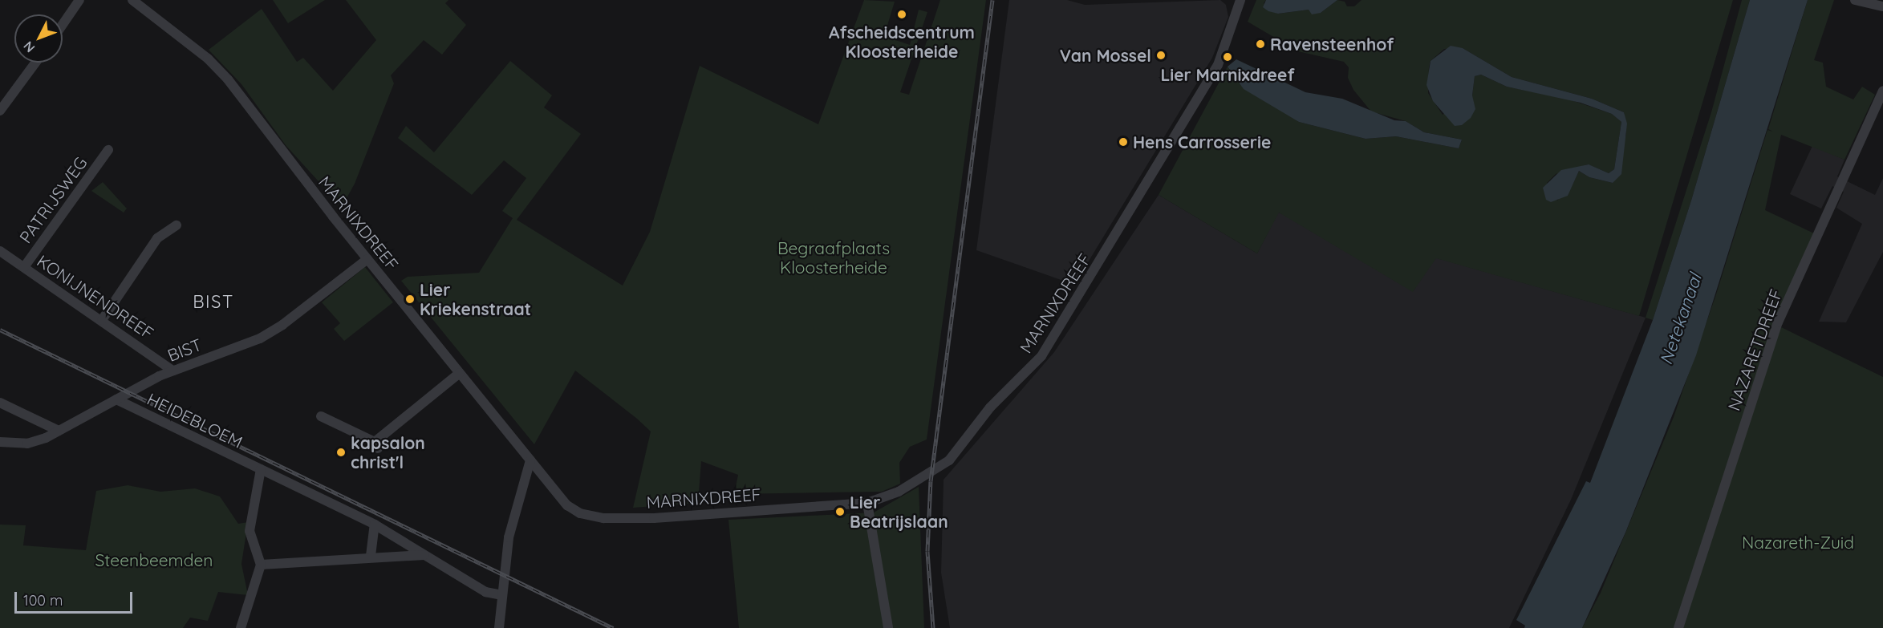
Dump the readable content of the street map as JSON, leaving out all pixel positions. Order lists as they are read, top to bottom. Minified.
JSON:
{"streets":{"street":["PATRIJSWEG","MARNIXDREEF","KONIJNENDREEF","BIST","NAZARETDREEF","HEIDEBLOEM"]},"crossings":[["PATRIJSWEG","KONIJNENDREEF"],["MARNIXDREEF","BIST"],["KONIJNENDREEF","BIST"],["BIST","HEIDEBLOEM"]],"districts":["BIST"],"water":["Netekanaal"],"parks":["Begraafplaats Kloosterheide","Nazareth-Zuid","Steenbeemden"],"places":["Afscheidscentrum Kloosterheide","Ravensteenhof","Van Mossel","Lier Marnixdreef","Hens Carrosserie","Lier Kriekenstraat","kapsalon christ'l","Lier Beatrijslaan"],"scale_bar":"100 m","north":"bottom left"}
